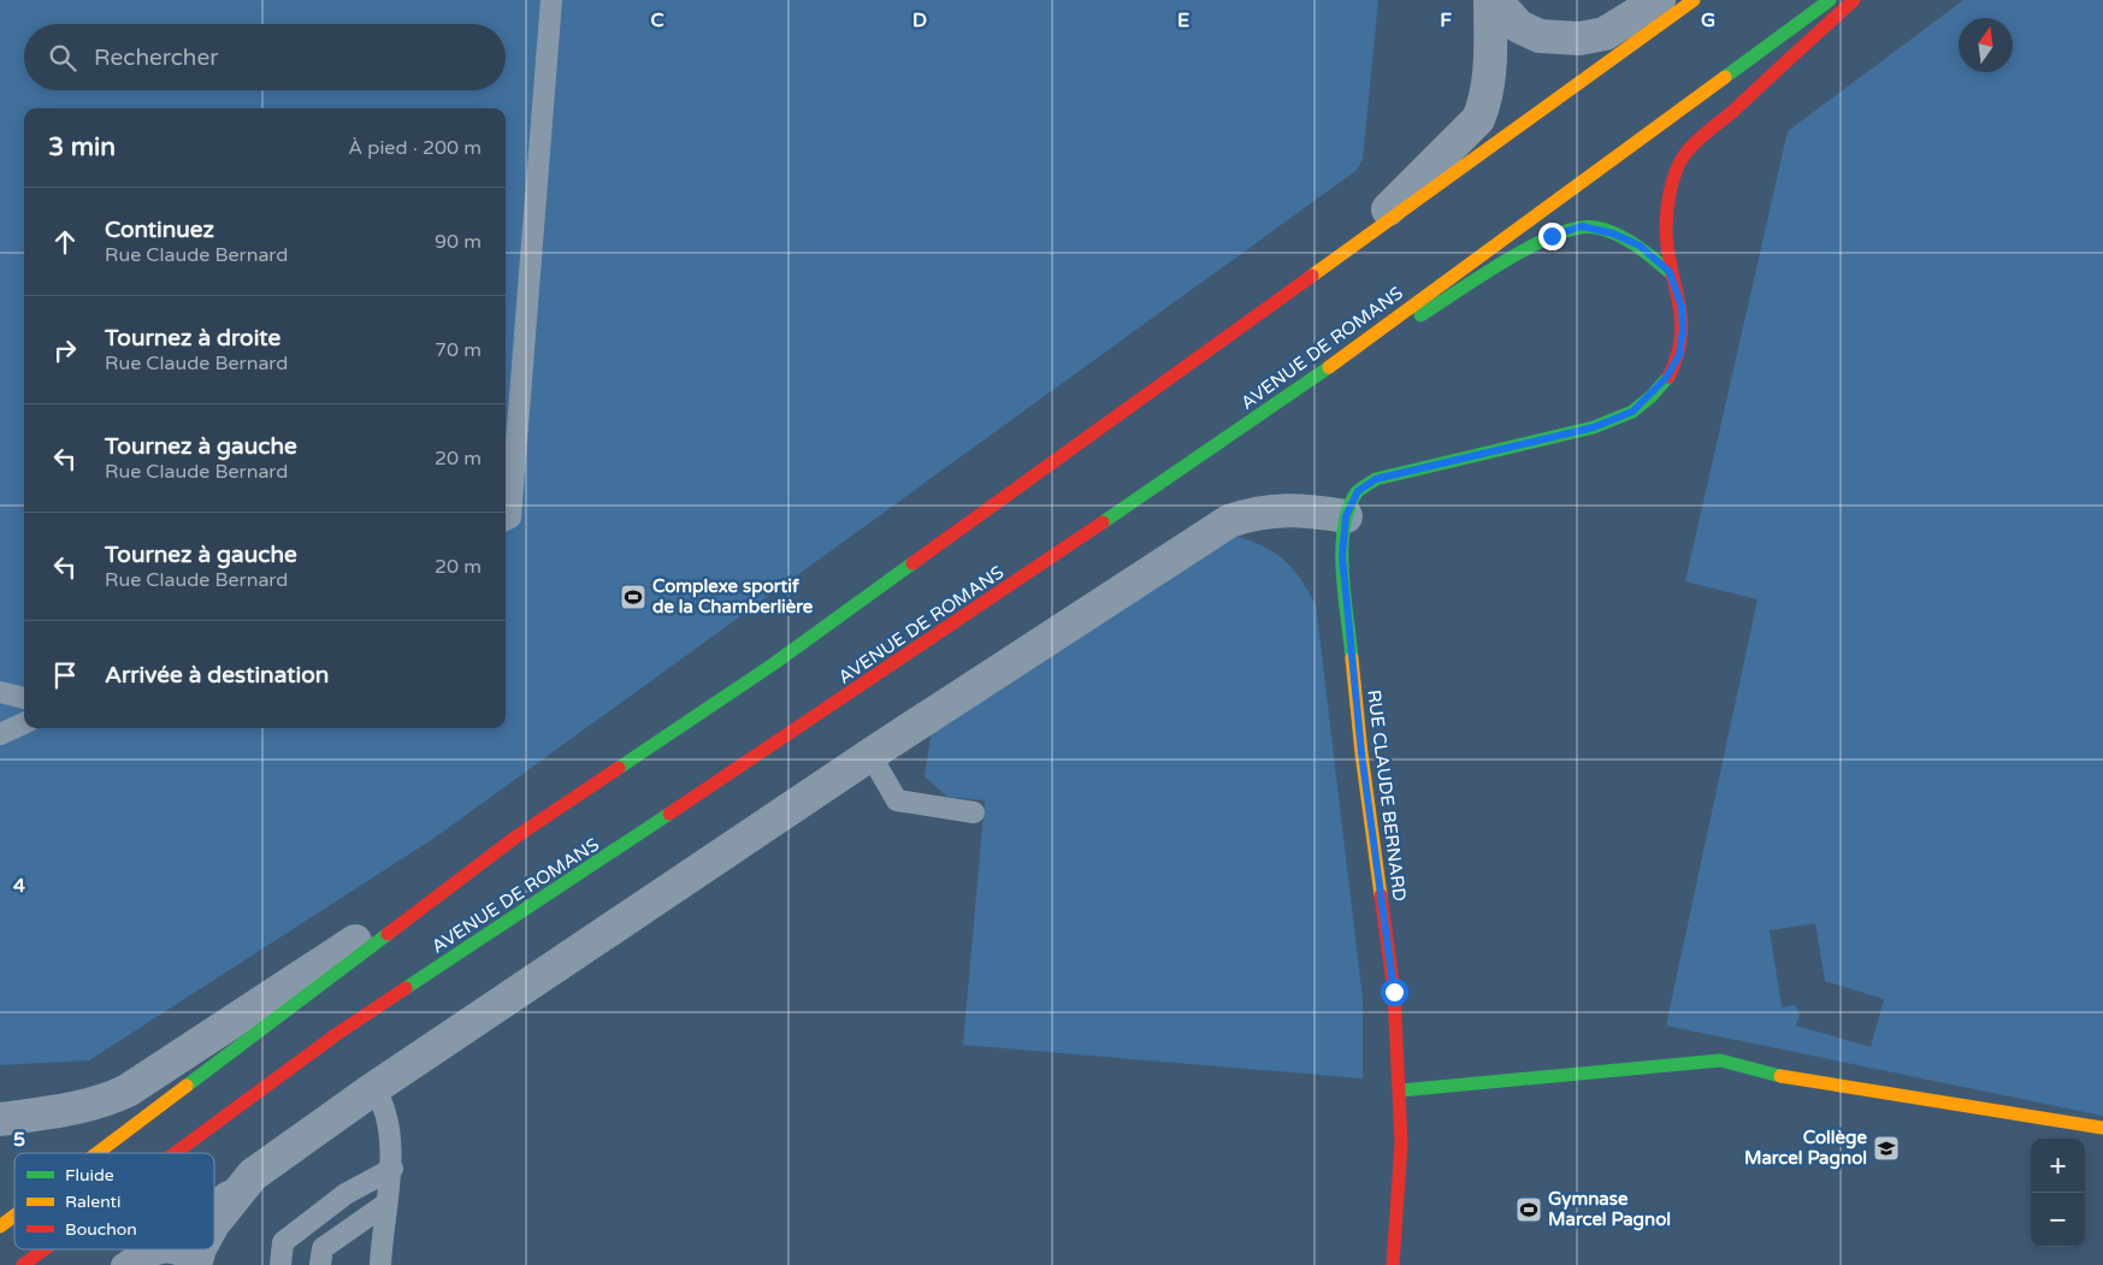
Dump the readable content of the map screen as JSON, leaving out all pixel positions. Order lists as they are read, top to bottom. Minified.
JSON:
{"streets":{"main road":["AVENUE DE ROMANS","RUE CLAUDE BERNARD"]},"crossings":[["AVENUE DE ROMANS","RUE CLAUDE BERNARD"]],"places":{"sports":["Complexe sportif de la Chamberlière","Gymnase Marcel Pagnol"],"school or university":["Collège Marcel Pagnol"]},"legend":["Fluide","Ralenti","Bouchon"],"north":"top","page":{"search":"Rechercher","heading":["3 min","À pied · 200 m"],"list":[["Continuez","Rue Claude Bernard","90 m"],["Tournez à droite","Rue Claude Bernard","70 m"],["Tournez à gauche","Rue Claude Bernard","20 m"],["Tournez à gauche","Rue Claude Bernard","20 m"],"Arrivée à destination"],"map_buttons":["+","−"]},"grid":{"columns":["C","D","E","F","G"],"rows":["4","5"]}}
